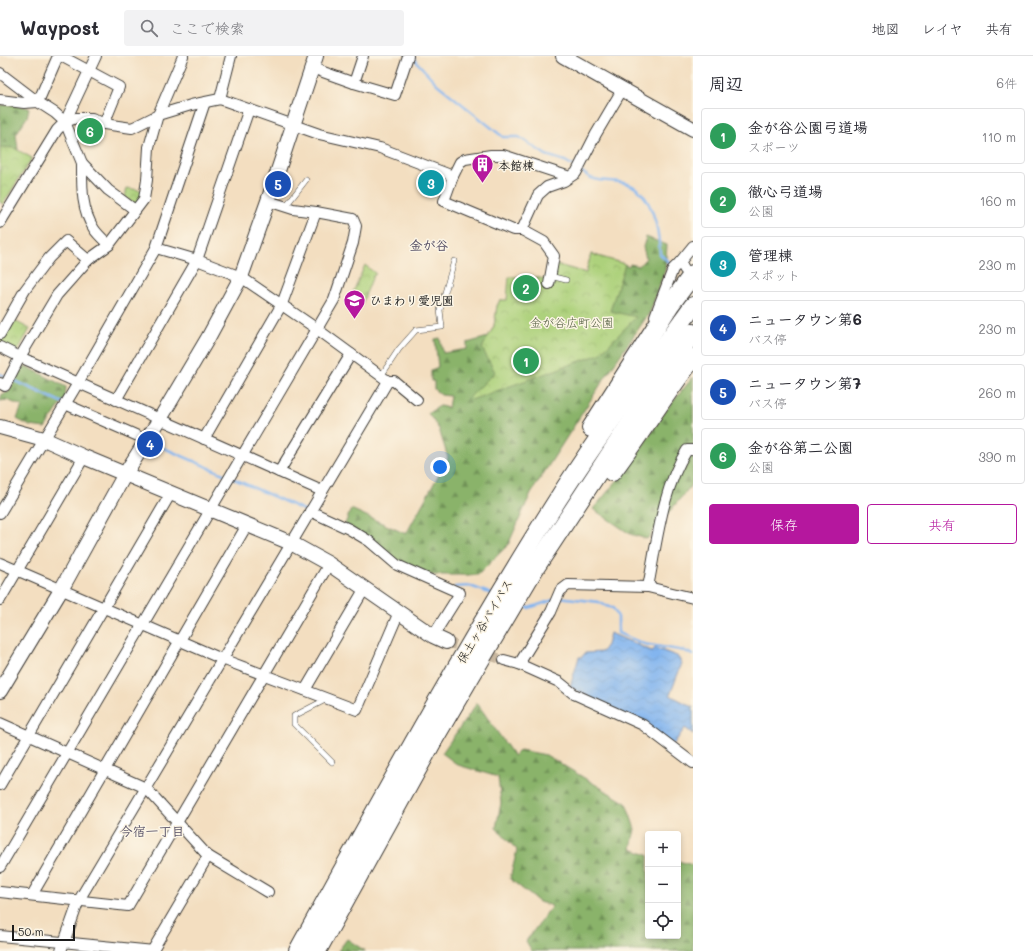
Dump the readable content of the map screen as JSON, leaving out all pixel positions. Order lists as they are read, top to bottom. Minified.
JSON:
{"streets":{"highway":["保土ヶ谷バイパス"]},"districts":["金が谷","今宿一丁目"],"parks":["金が谷広町公園"],"places":{"building":["本館棟"],"school or university":["ひまわり愛児園"]},"scale_bar":"50 m","page":{"header":"Waypost","search":"ここで検索","nav":["地図","レイヤ","共有"],"heading":["周辺","6件"],"list":[{"mark":"1","name":"金が谷公園弓道場","note":"スポーツ","value":"110 m"},{"mark":"2","name":"徹心弓道場","note":"公園","value":"160 m"},{"mark":"3","name":"管理棟","note":"スポット","value":"230 m"},{"mark":"4","name":"ニュータウン第6","note":"バス停","value":"230 m"},{"mark":"5","name":"ニュータウン第7","note":"バス停","value":"260 m"},{"mark":"6","name":"金が谷第二公園","note":"公園","value":"390 m"}],"pins":["6","3","5","2","1","4"],"buttons":["保存","共有"],"map_buttons":["+","−"],"scale":"50 m"}}
